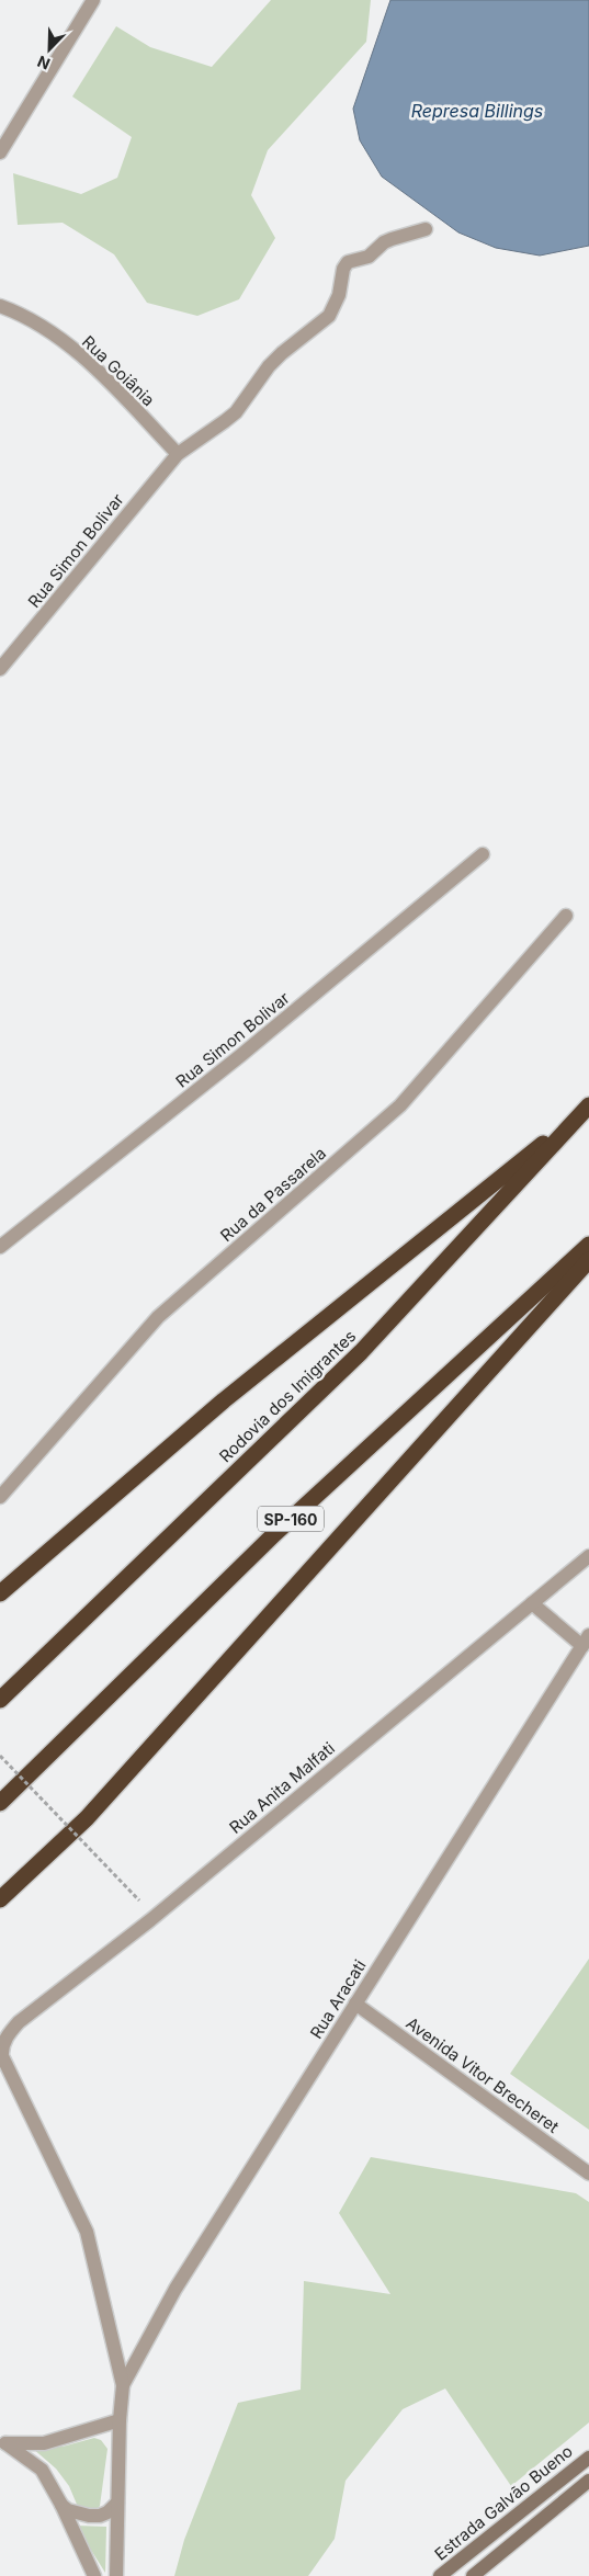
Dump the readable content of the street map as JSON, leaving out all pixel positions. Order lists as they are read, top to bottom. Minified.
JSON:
{"streets":{"highway":["Rodovia dos Imigrantes","SP-160"],"main road":["Estrada Galvão Bueno"],"street":["Rua Goiânia","Rua Simon Bolivar","Rua da Passarela","Rua Anita Malfati","Rua Aracati","Avenida Vitor Brecheret"]},"crossings":[["Rua Goiânia","Rua Simon Bolivar"],["Rua Aracati","Avenida Vitor Brecheret"]],"water":["Represa Billings"],"north":"bottom left"}
